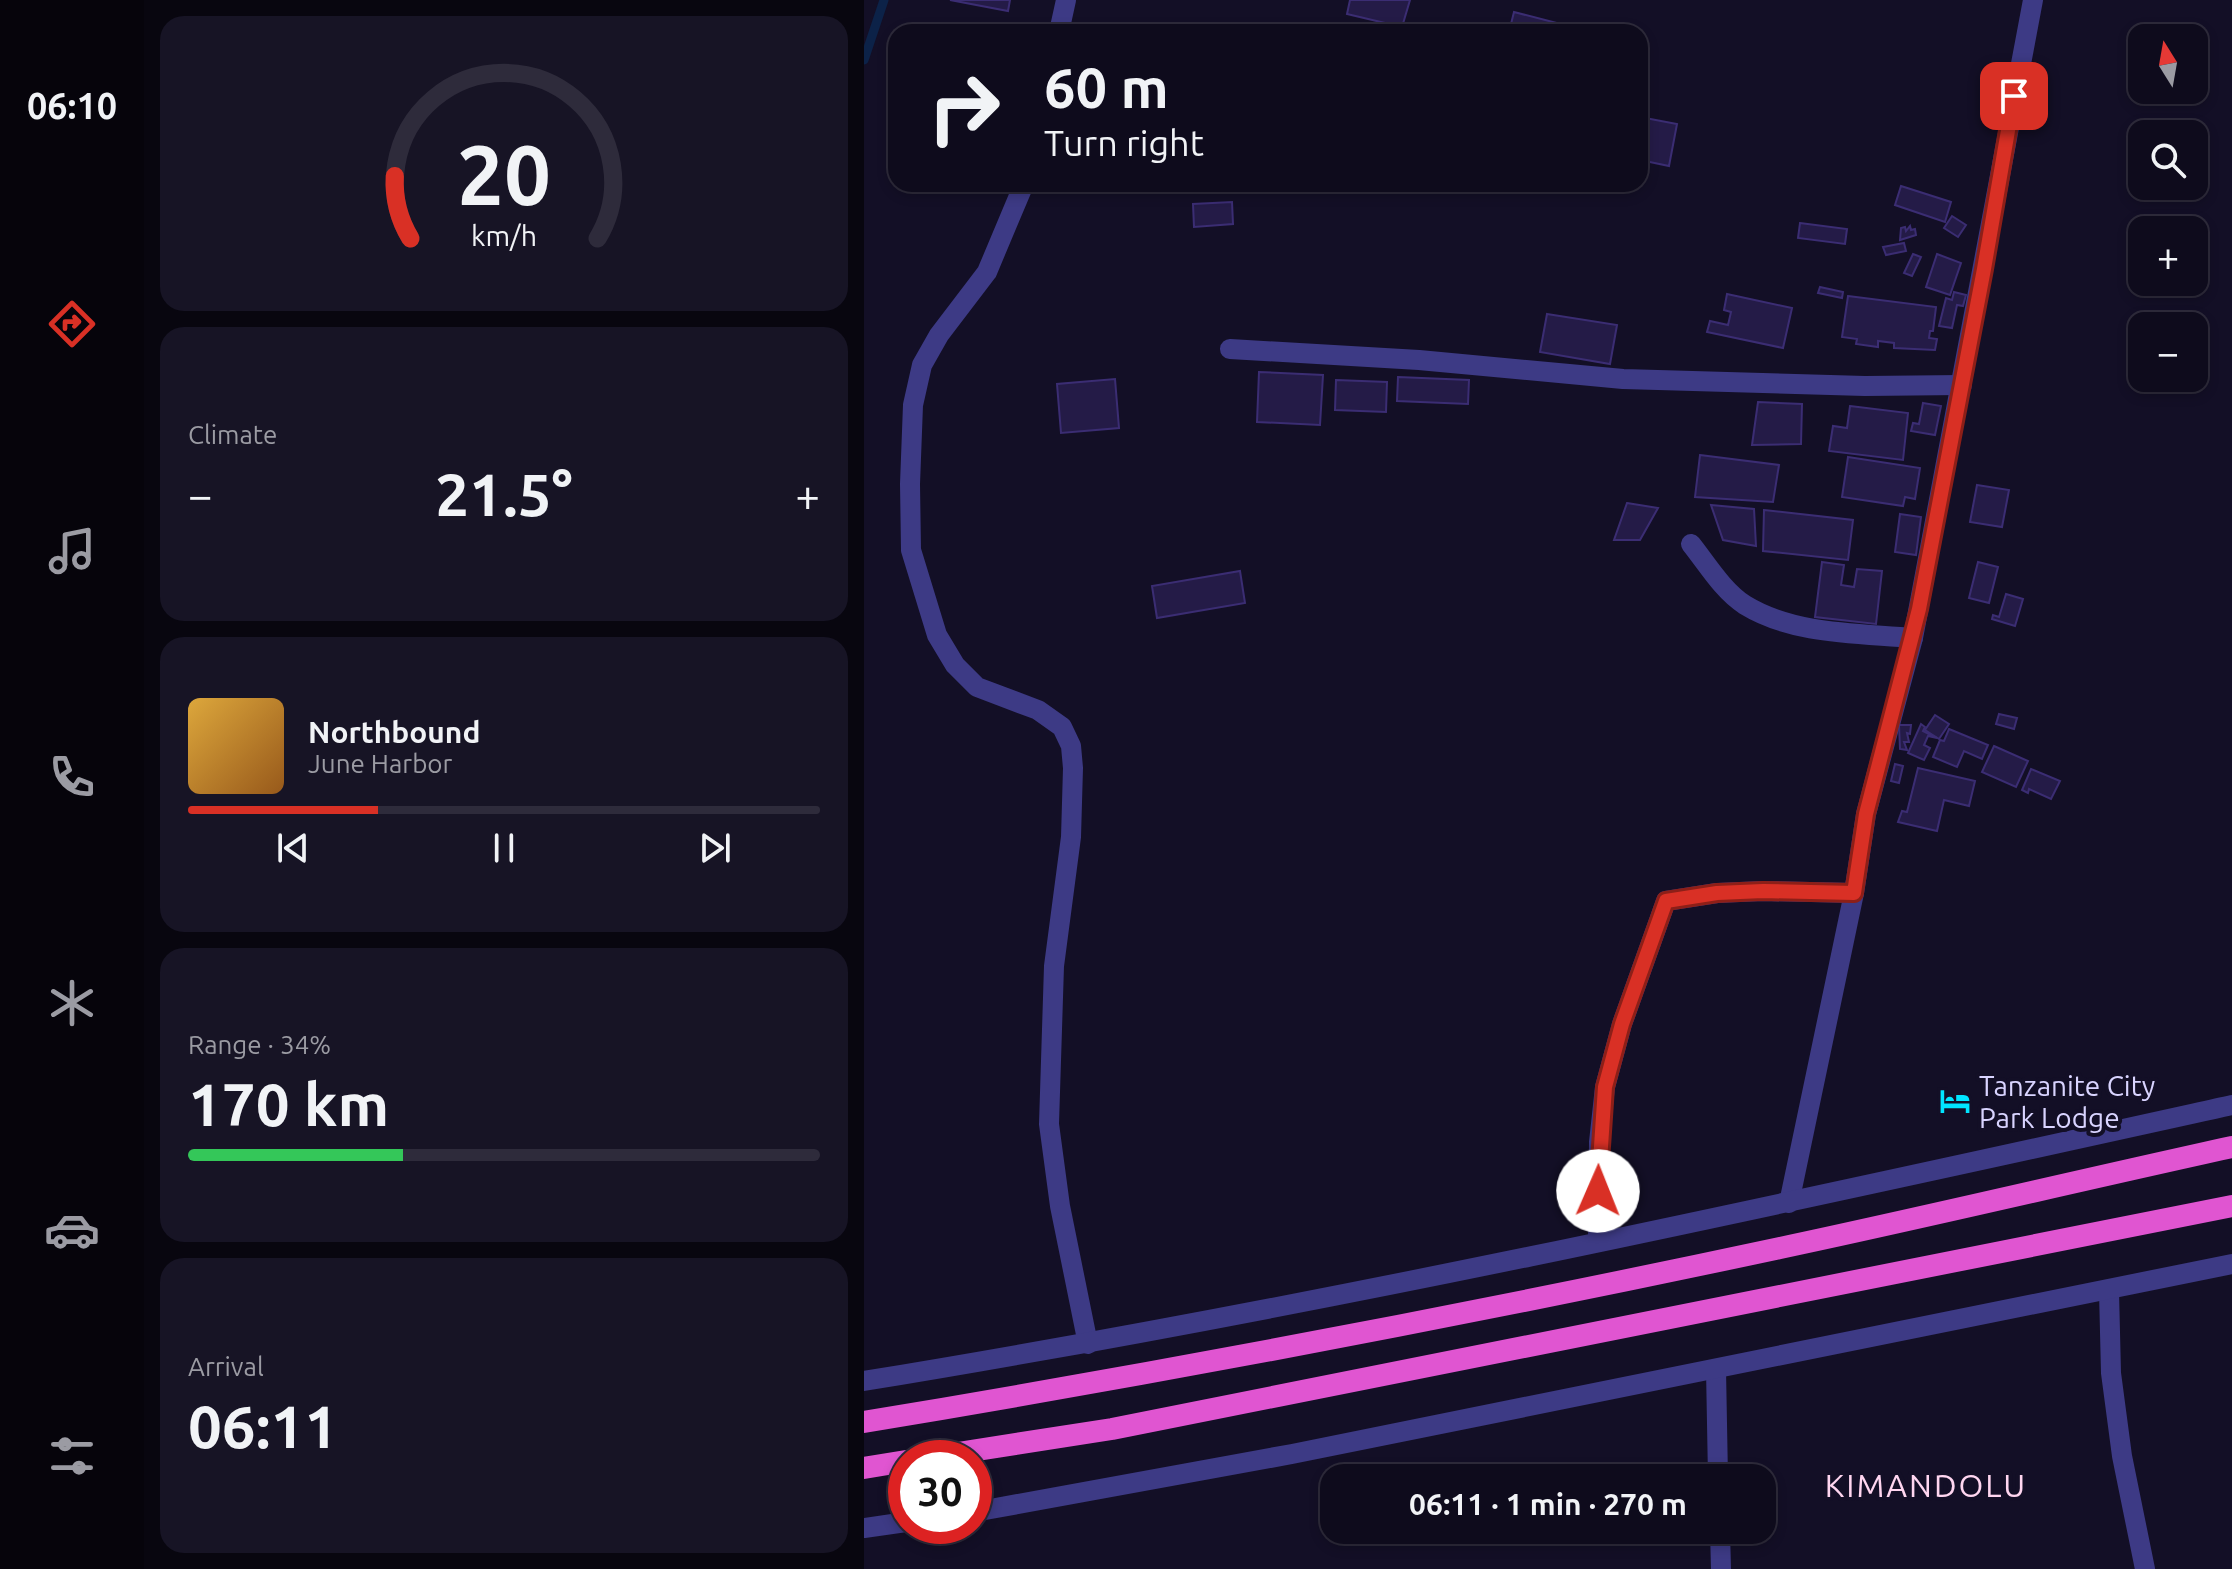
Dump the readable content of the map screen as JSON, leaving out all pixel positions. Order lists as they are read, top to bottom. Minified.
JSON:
{"districts":["KIMANDOLU"],"places":{"hotel":["Tanzanite City Park Lodge"]},"north":"top","page":{"tabs":"06:10","map_buttons":["+","−"],"turn":["60 m","Turn right"],"tile":["Climate",["Range · 34%","170 km"],["Arrival","06:11"]],"heat":["−","21.5°","+"],"song":["Northbound","June Harbor"],"limit":"30","trip":"06:11 · 1 min · 270 m","gauge":["20","km/h"]}}
